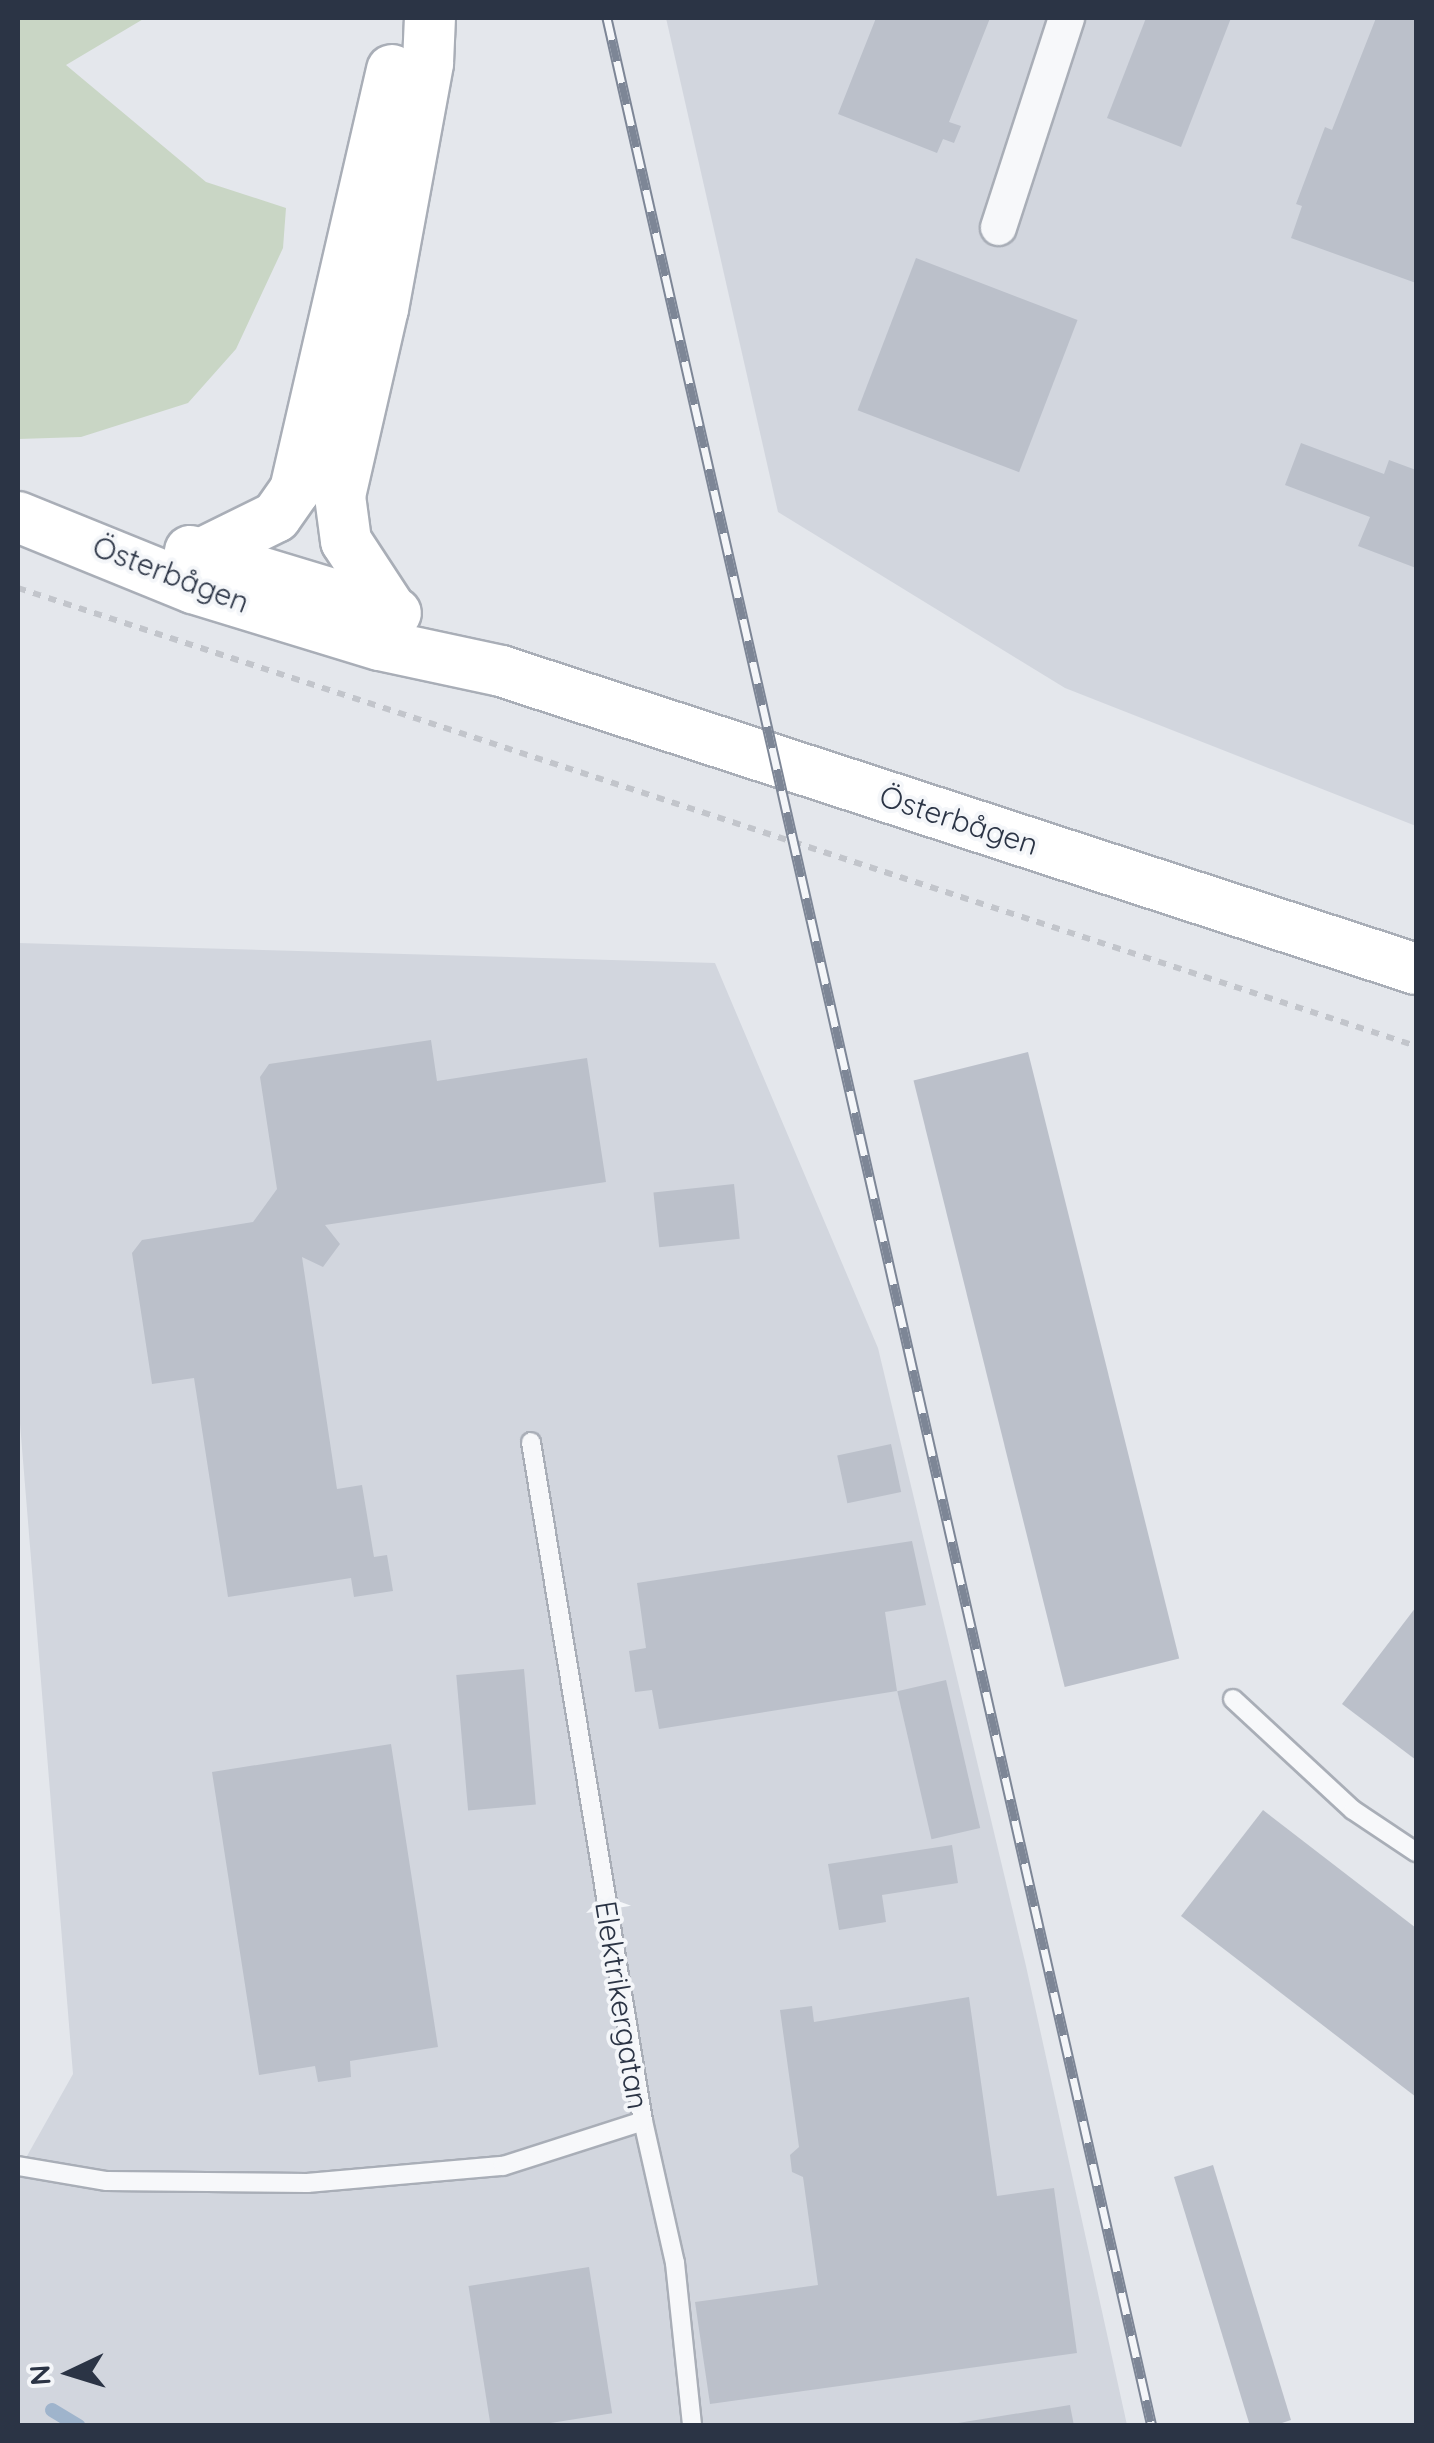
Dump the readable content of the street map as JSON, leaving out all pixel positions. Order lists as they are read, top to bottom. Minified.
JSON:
{"streets":{"main road":["Österbågen"],"lane":["Elektrikergatan"]},"north":"left"}
